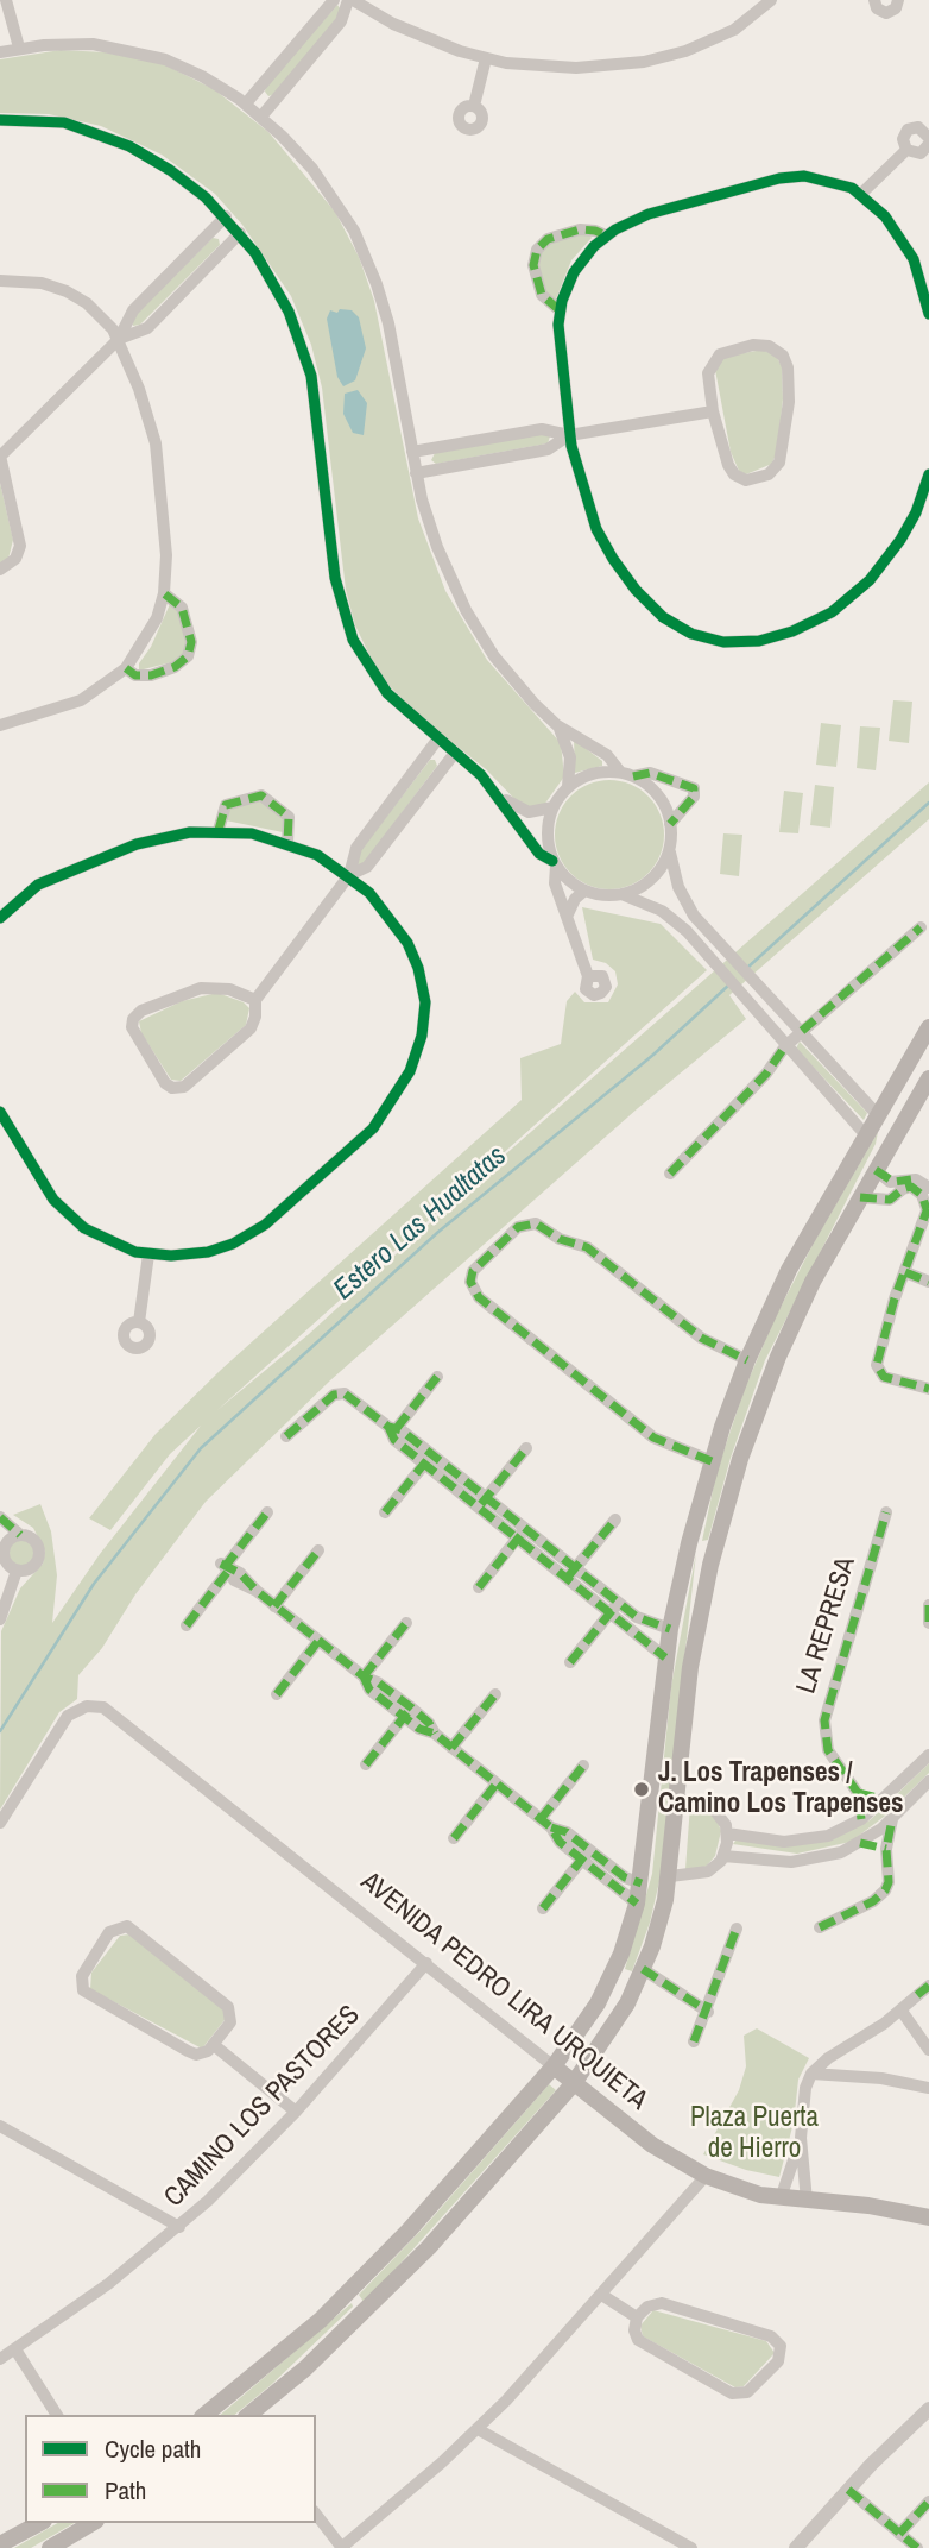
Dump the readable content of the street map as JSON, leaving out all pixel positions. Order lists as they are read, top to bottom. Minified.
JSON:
{"streets":{"main road":["AVENIDA PEDRO LIRA URQUIETA"],"street":["LA REPRESA","CAMINO LOS PASTORES"]},"crossings":[["AVENIDA PEDRO LIRA URQUIETA","CAMINO LOS PASTORES"]],"water":["Estero Las Hualtatas"],"parks":["Plaza Puerta de Hierro"],"places":["J. Los Trapenses / Camino Los Trapenses"],"legend":["Cycle path","Path"]}
